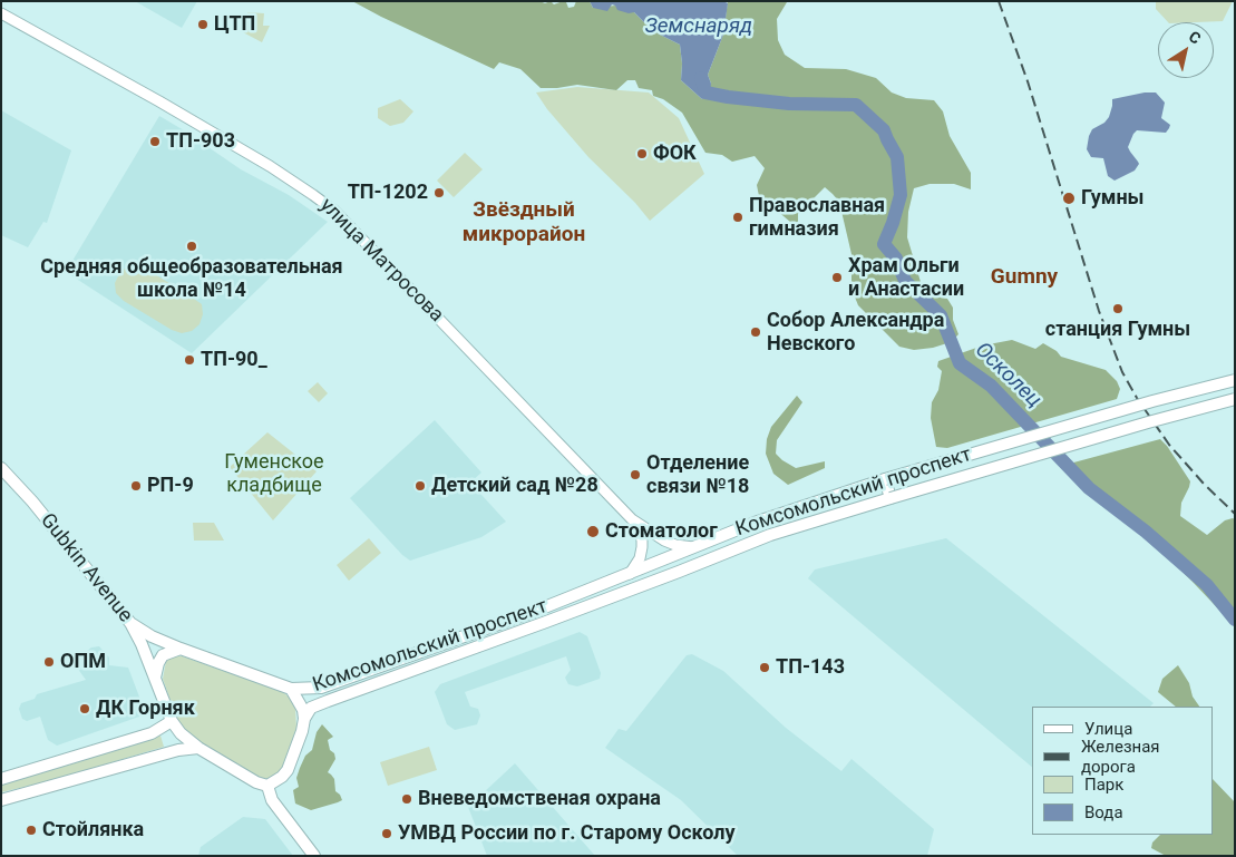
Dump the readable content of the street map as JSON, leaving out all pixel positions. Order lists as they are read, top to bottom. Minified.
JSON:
{"streets":{"main road":["улица Матросова","Комсомольский проспект","Gubkin Avenue"]},"crossings":[["улица Матросова","Комсомольский проспект"]],"districts":["Звёздный микрорайон","Gumny"],"water":["Земснаряд","Осколец"],"parks":["Гуменское кладбище"],"places":["ЦТП","ТП-903","ФОК","ТП-1202","Гумны","Православная гимназия","Средняя общеобразовательная школа №14","Храм Ольги и Анастасии","станция Гумны","Собор Александра Невского","ТП-90_","Отделение связи №18","РП-9","Детский сад №28","Стоматолог","ОПМ","ТП-143","ДК Горняк","Вневедомственая охрана","Стойлянка","УМВД России по г. Старому Осколу"],"legend":["Улица","Железная дорога","Парк","Вода"],"north":"top right"}
